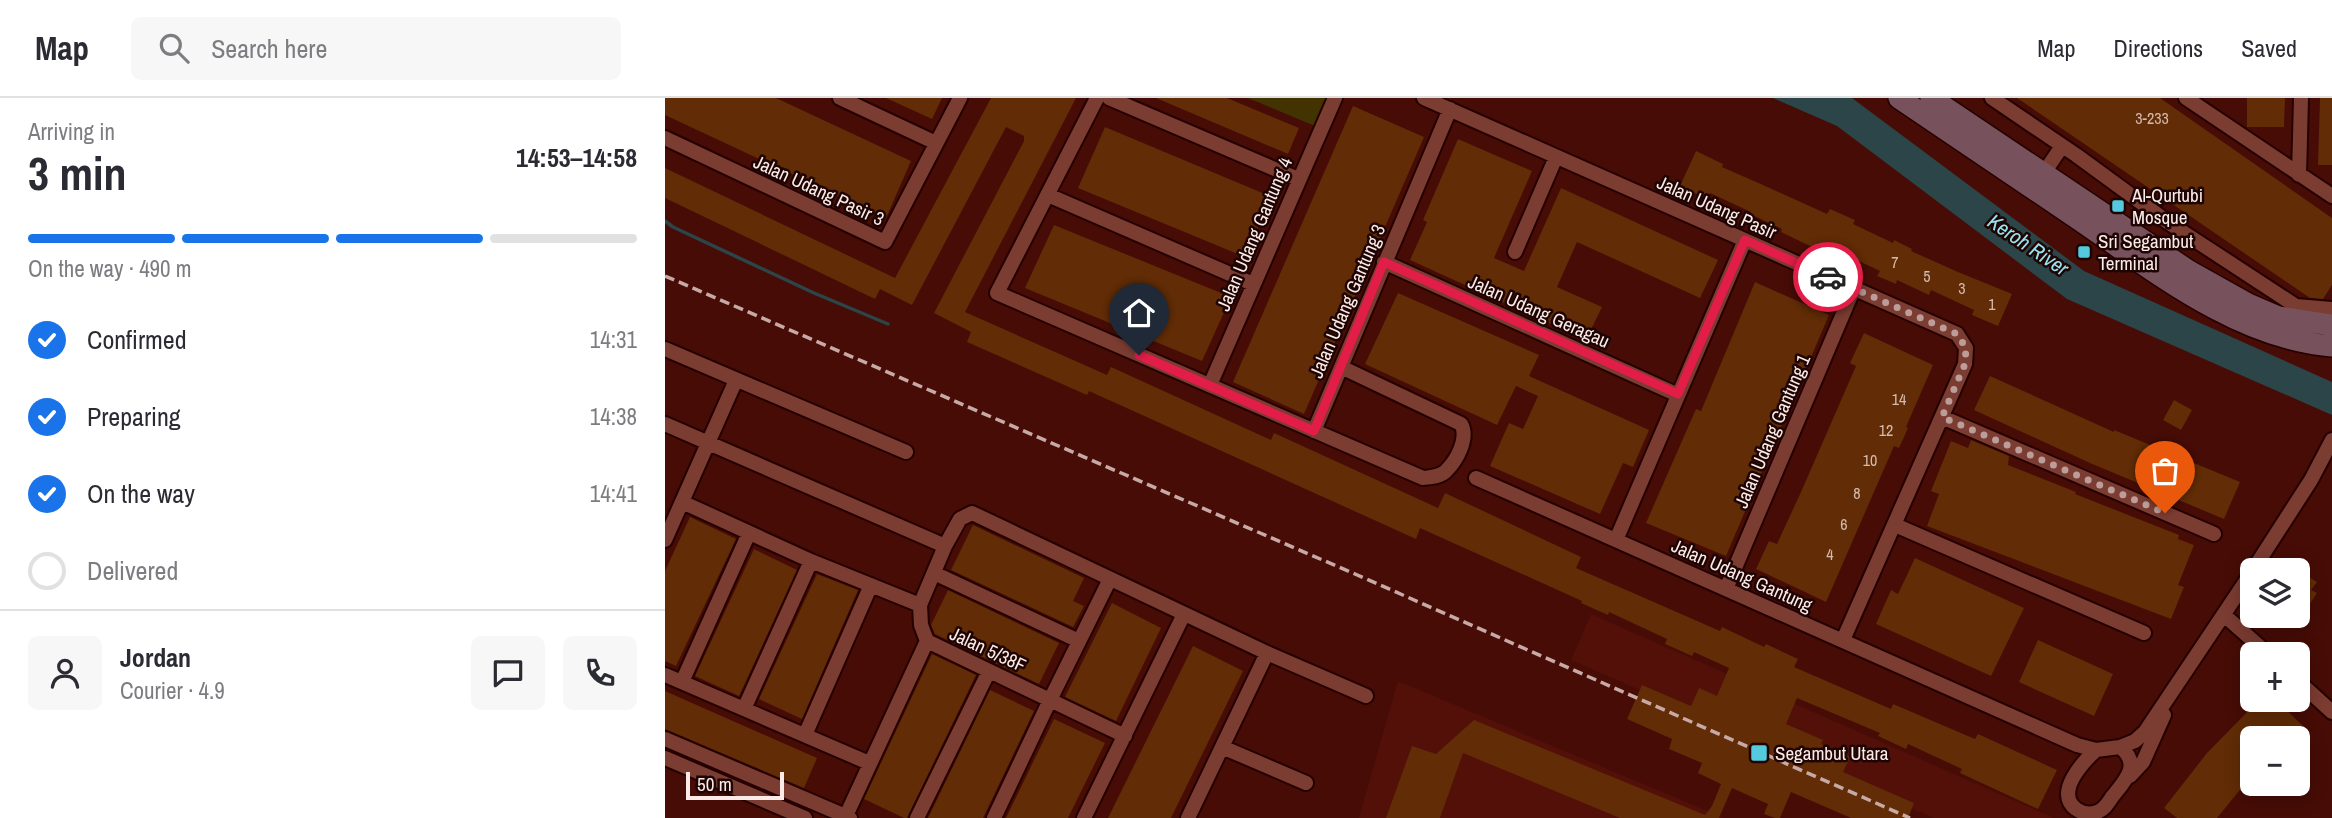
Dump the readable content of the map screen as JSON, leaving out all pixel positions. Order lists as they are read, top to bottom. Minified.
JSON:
{"streets":{"street":["Jalan Udang Pasir 3","Jalan Udang Pasir","Jalan Udang Gantung 4","Jalan Udang Gantung 3","Jalan Udang Geragau","Jalan Udang Gantung 1","Jalan Udang Gantung","Jalan 5/38F"]},"crossings":[["Jalan Udang Pasir","Jalan Udang Gantung 3"],["Jalan Udang Pasir","Jalan Udang Gantung 1"],["Jalan Udang Pasir","Jalan Udang Gantung"],["Jalan Udang Gantung 3","Jalan Udang Geragau"],["Jalan Udang Gantung 1","Jalan Udang Gantung"]],"water":["Keroh River"],"places":{"transit":["Al-Qurtubi Mosque","Sri Segambut Terminal","Segambut Utara"]},"house_numbers":["3-233","7","5","3","1","14","12","10","8","6","4"],"scale_bar":"50 m","page":{"header":"Map","search":"Search here","nav":["Map","Directions","Saved"],"heading":["3 min","Arriving in","14:53–14:58"],"panel":["Jordan","Courier · 4.9"],"bar":"On the way · 490 m","list":[["Confirmed","14:31"],["Preparing","14:38"],["On the way","14:41"],"Delivered"],"map_buttons":["+","−"],"scale":"50 m"}}
